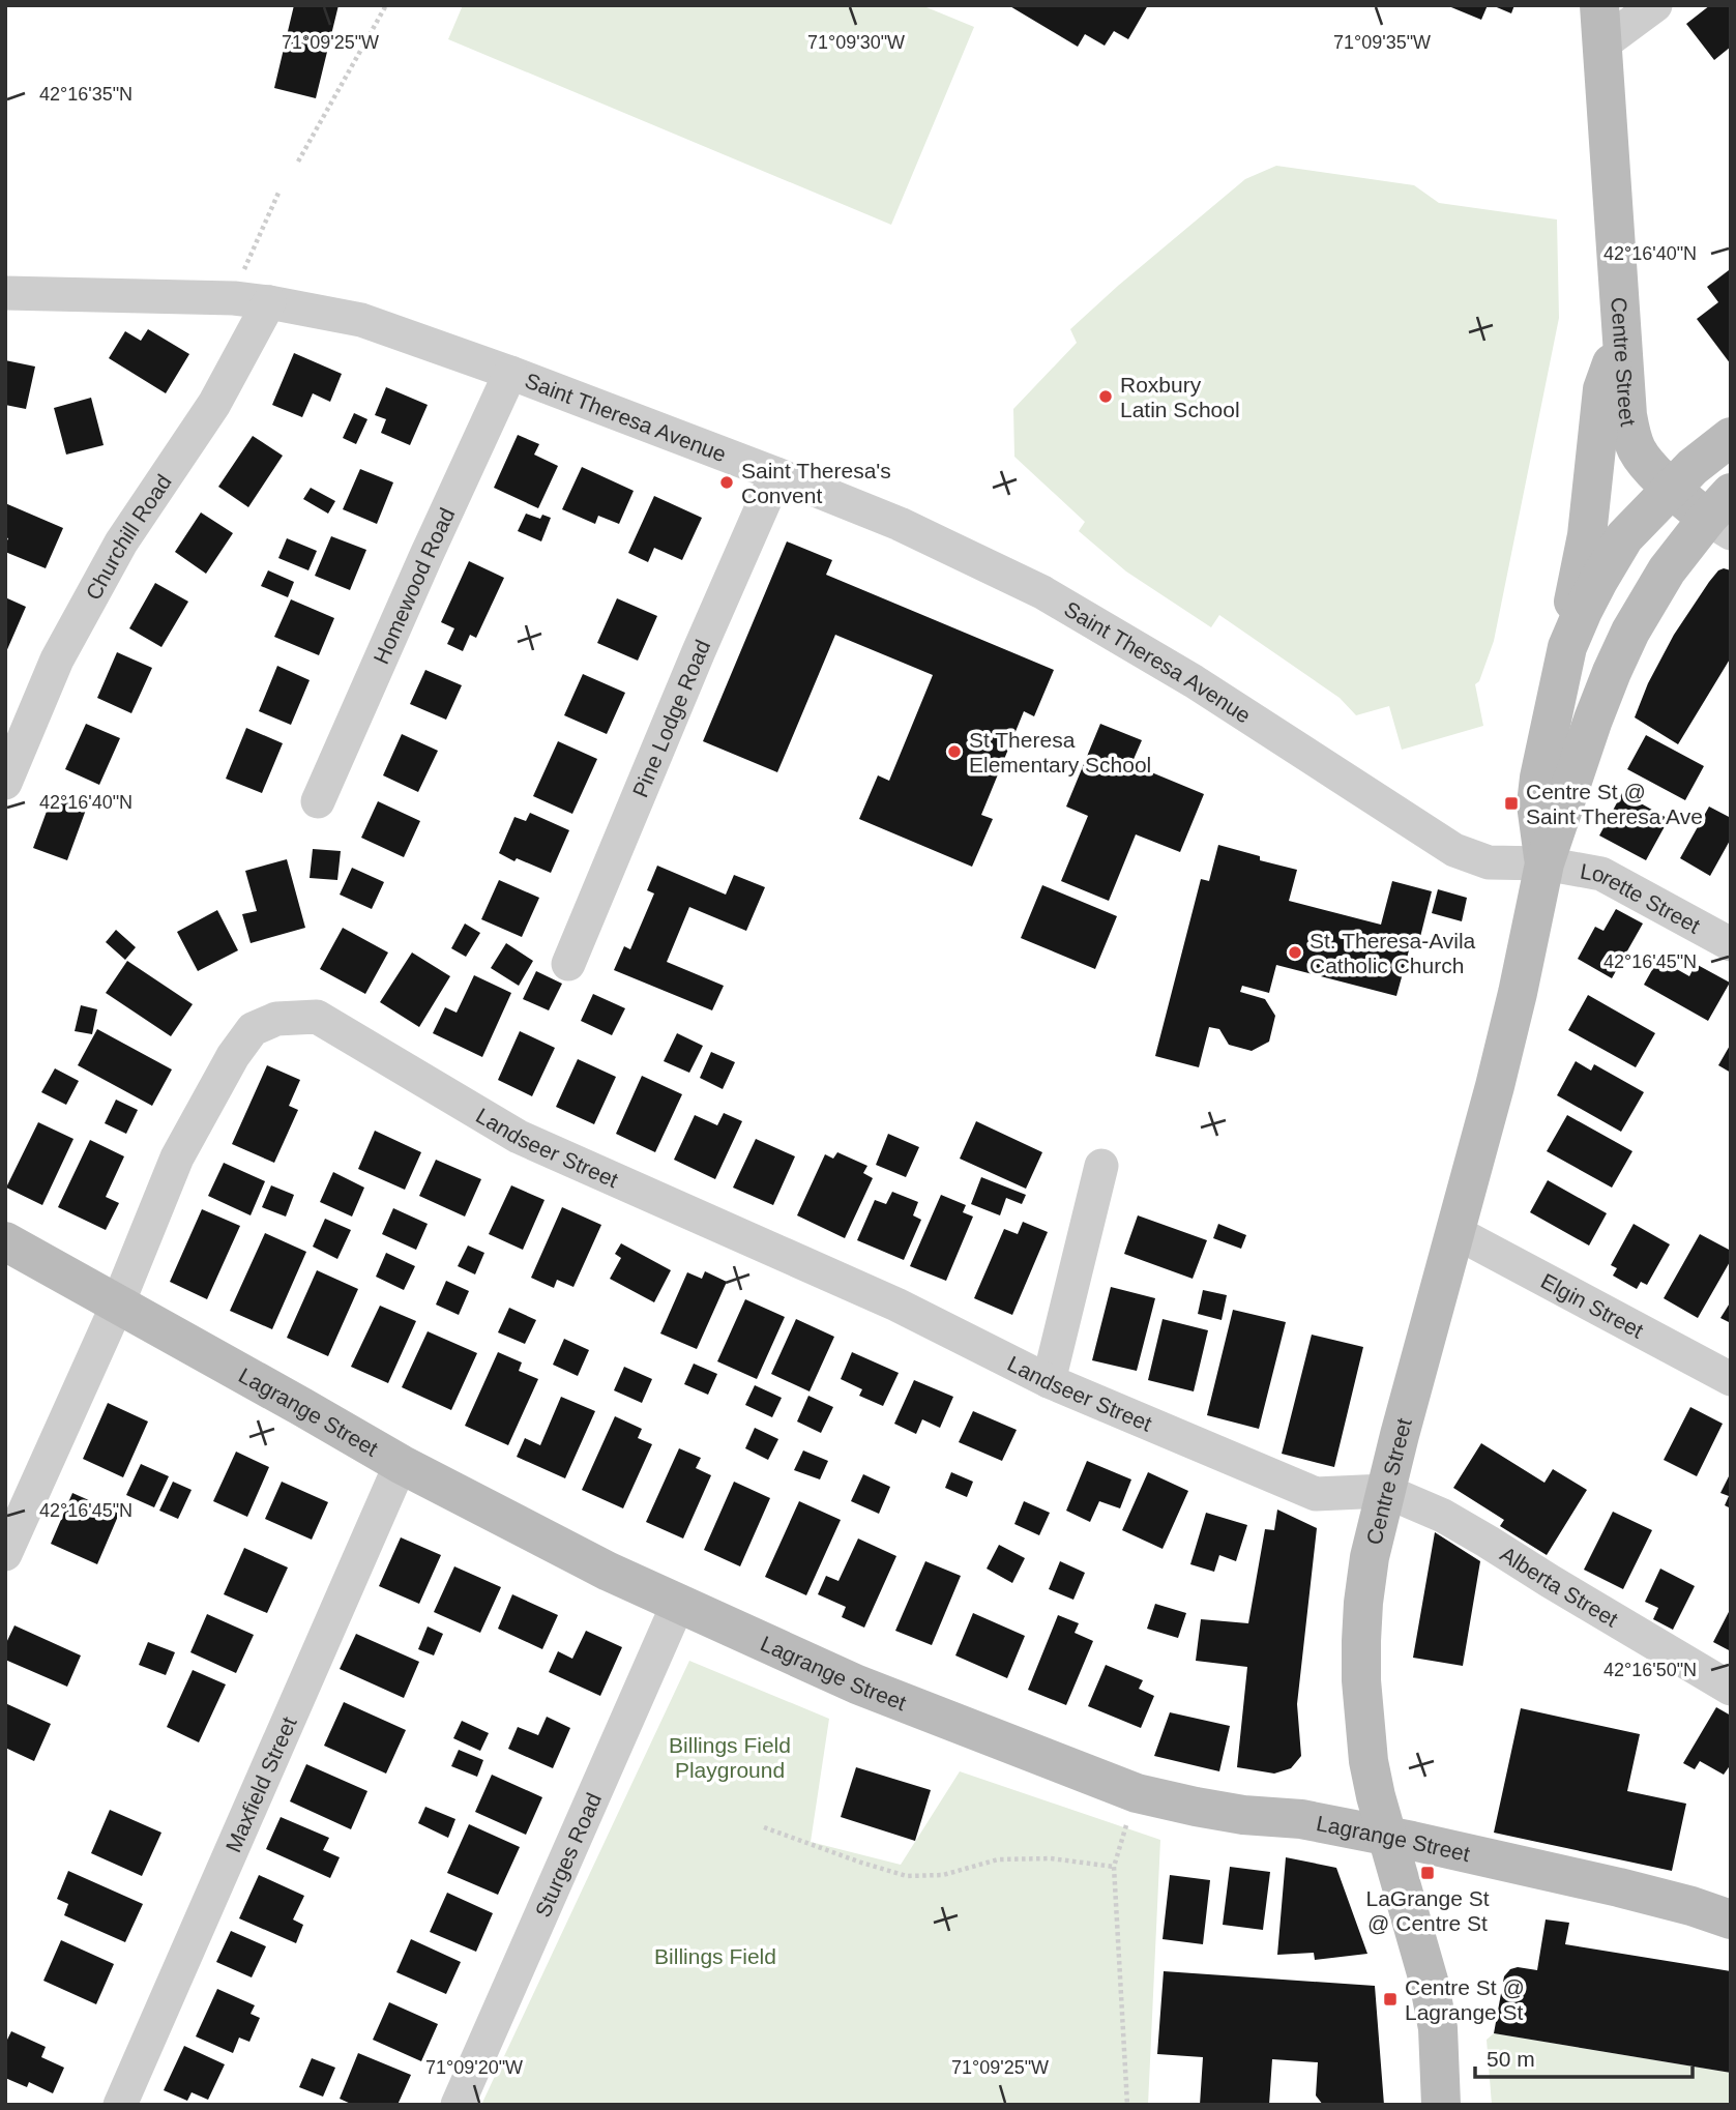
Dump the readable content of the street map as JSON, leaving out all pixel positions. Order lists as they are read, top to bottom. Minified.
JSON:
{"streets":{"main road":["Centre Street","Lagrange Street"],"street":["Saint Theresa Avenue","Churchill Road","Homewood Road","Pine Lodge Road","Lorette Street","Landseer Street","Elgin Street","Alberta Street","Maxfield Street","Sturges Road"]},"crossings":[["Centre Street","Saint Theresa Avenue"],["Centre Street","Lorette Street"],["Centre Street","Landseer Street"],["Centre Street","Elgin Street"],["Centre Street","Lagrange Street"],["Centre Street","Alberta Street"],["Saint Theresa Avenue","Churchill Road"],["Saint Theresa Avenue","Homewood Road"],["Saint Theresa Avenue","Pine Lodge Road"],["Saint Theresa Avenue","Lorette Street"],["Landseer Street","Lagrange Street"],["Landseer Street","Alberta Street"],["Lagrange Street","Maxfield Street"],["Lagrange Street","Sturges Road"]],"parks":["Billings Field Playground","Billings Field"],"places":{"other":["Roxbury Latin School","Saint Theresa's Convent","St Theresa Elementary School","St. Theresa-Avila Catholic Church"],"transit":["Centre St @ Saint Theresa Ave","LaGrange St @ Centre St","Centre St @ Lagrange St"]},"scale_bar":"50 m","coordinates":["71°09'25\"W","71°09'30\"W","71°09'35\"W","42°16'35\"N","42°16'40\"N","42°16'45\"N","42°16'50\"N","71°09'20\"W"]}
